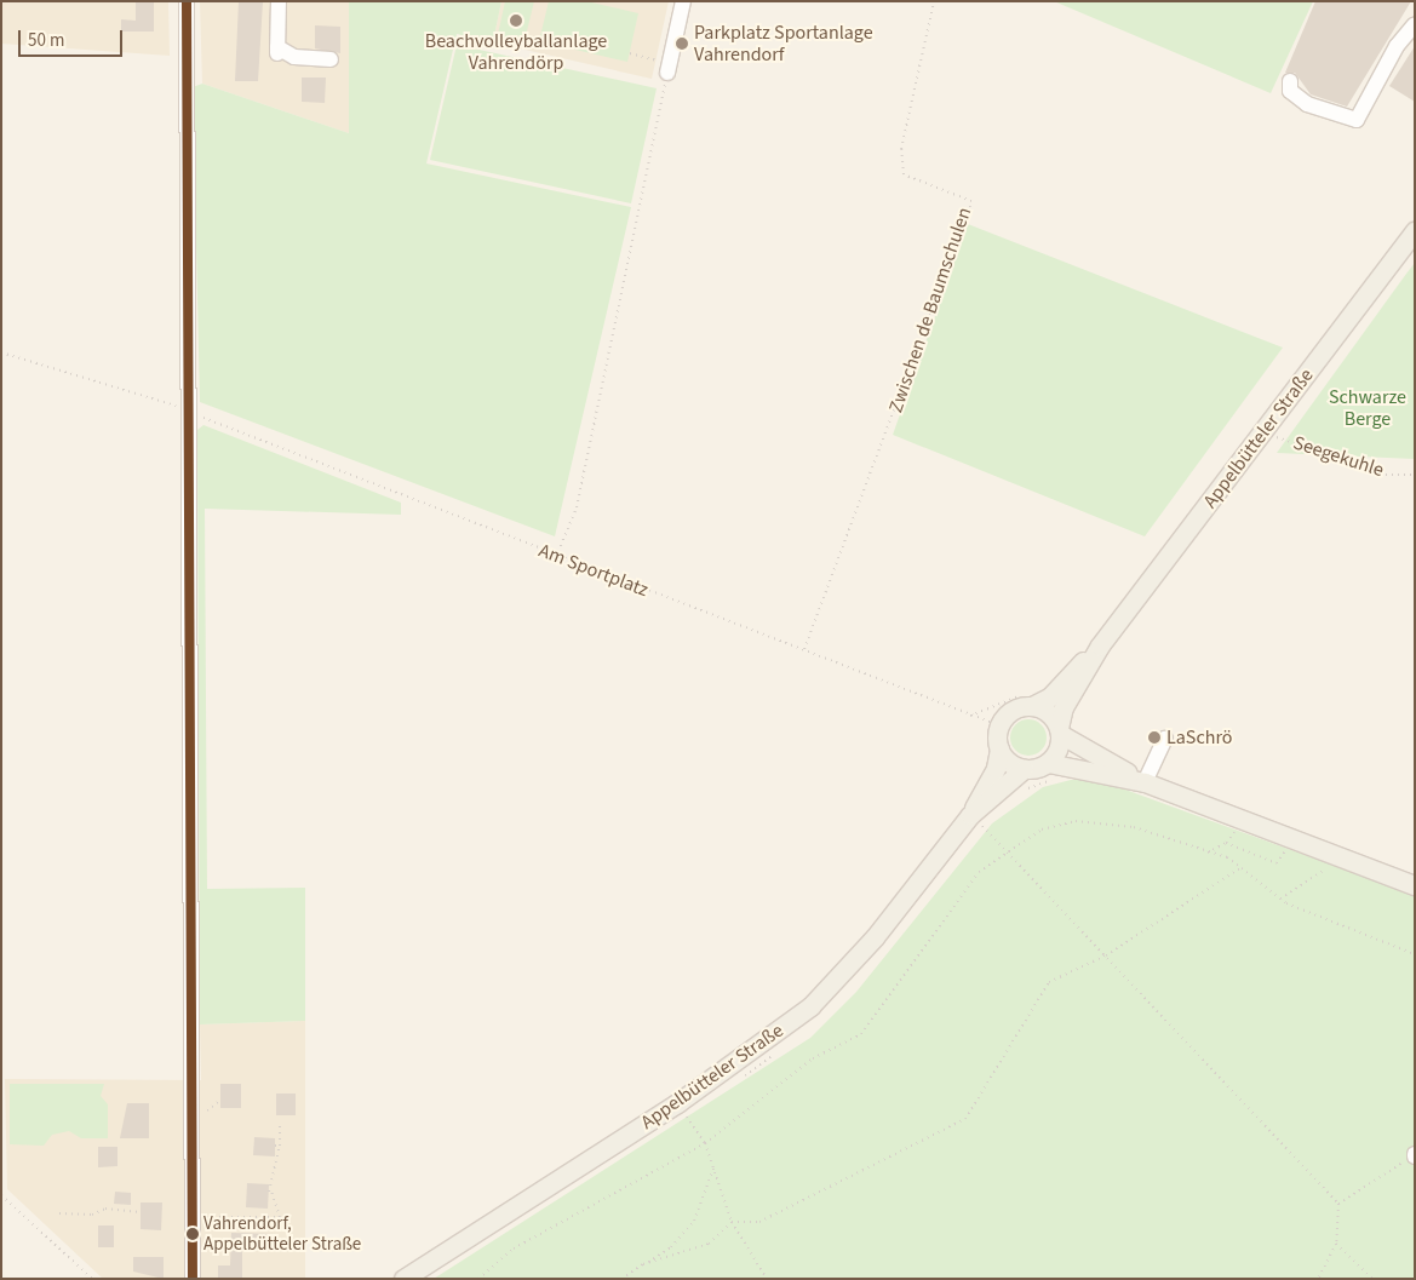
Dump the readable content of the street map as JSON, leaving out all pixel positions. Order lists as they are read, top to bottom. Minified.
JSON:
{"streets":{"main road":["Appelbütteler Straße"],"path":["Zwischen de Baumschulen","Seegekuhle","Am Sportplatz"]},"crossings":[["Zwischen de Baumschulen","Am Sportplatz"],["Appelbütteler Straße","Seegekuhle"],["Appelbütteler Straße","Am Sportplatz"]],"parks":["Schwarze Berge"],"places":["Beachvolleyballanlage Vahrendörp","Parkplatz Sportanlage Vahrendorf","LaSchrö","Vahrendorf, Appelbütteler Straße"],"scale_bar":"50 m"}
